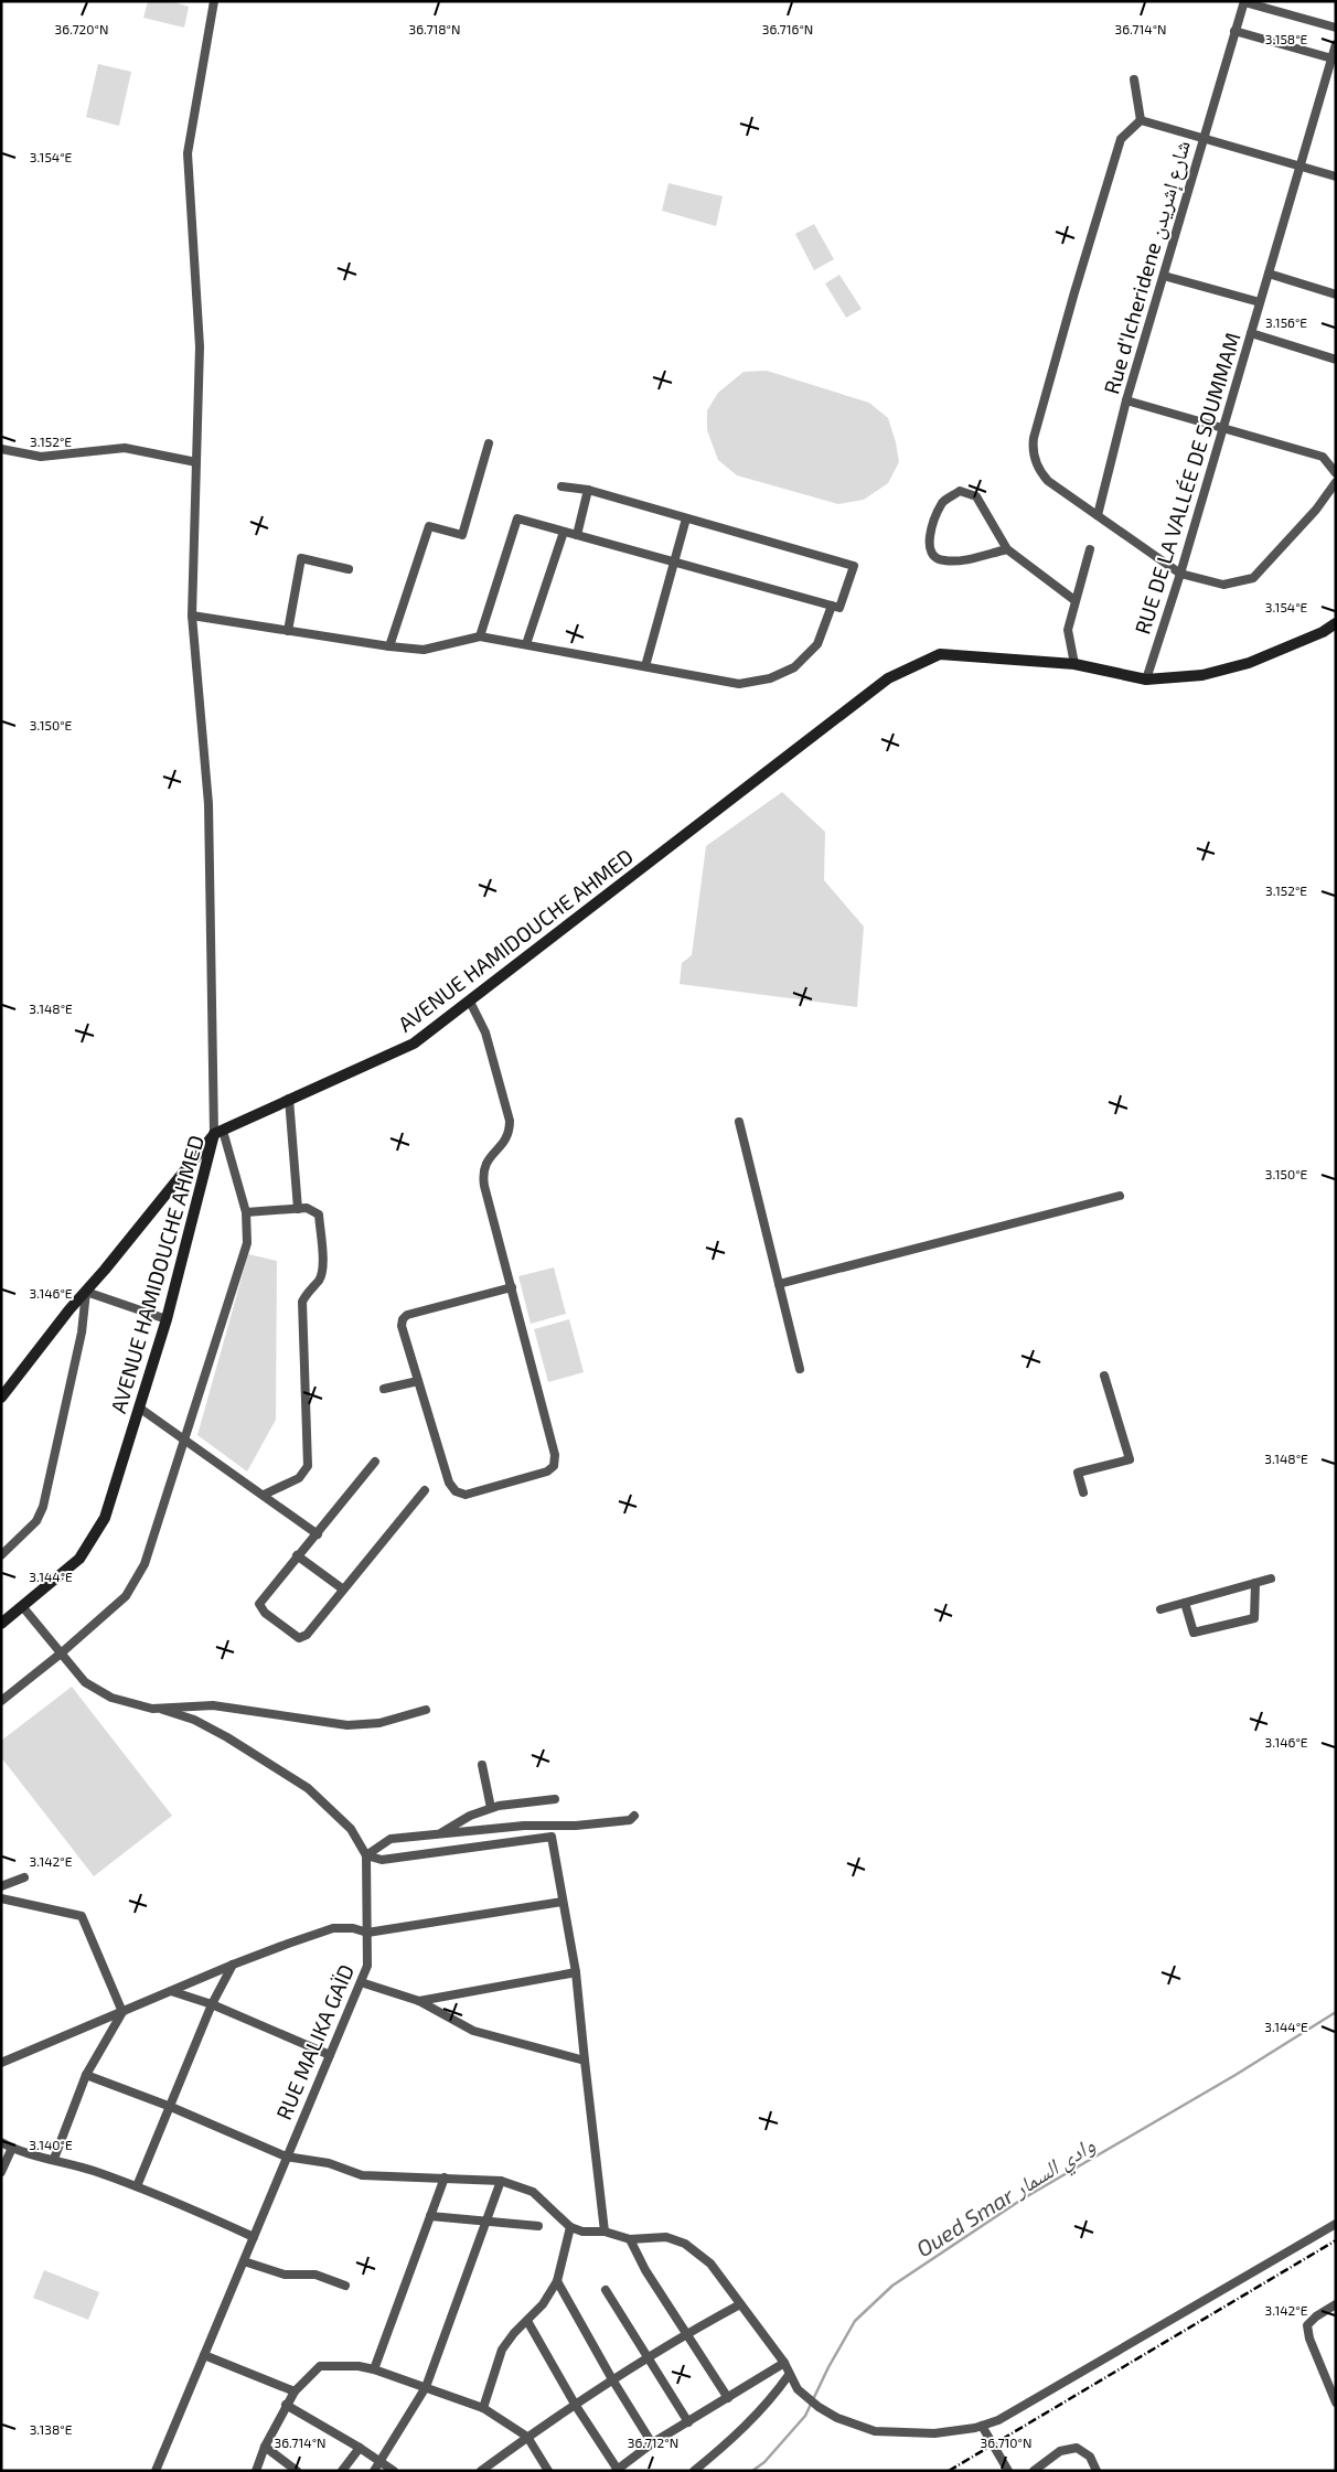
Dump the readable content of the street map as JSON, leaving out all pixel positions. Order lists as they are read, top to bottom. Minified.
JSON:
{"streets":{"main road":["AVENUE HAMIDOUCHE AHMED"],"street":["Rue d'Icheridene شارع إشريدن","RUE DE LA VALLÉE DE SOUMMAM","RUE MALIKA GAÏD"]},"crossings":[["RUE DE LA VALLÉE DE SOUMMAM","AVENUE HAMIDOUCHE AHMED"]],"water":["Oued Smar وادي السمار"],"coordinates":["36.720°N","36.718°N","36.716°N","36.714°N","3.158°E","3.154°E","3.156°E","3.152°E","3.150°E","3.148°E","3.146°E","3.144°E","3.142°E","3.140°E","3.138°E","36.712°N","36.710°N"]}
